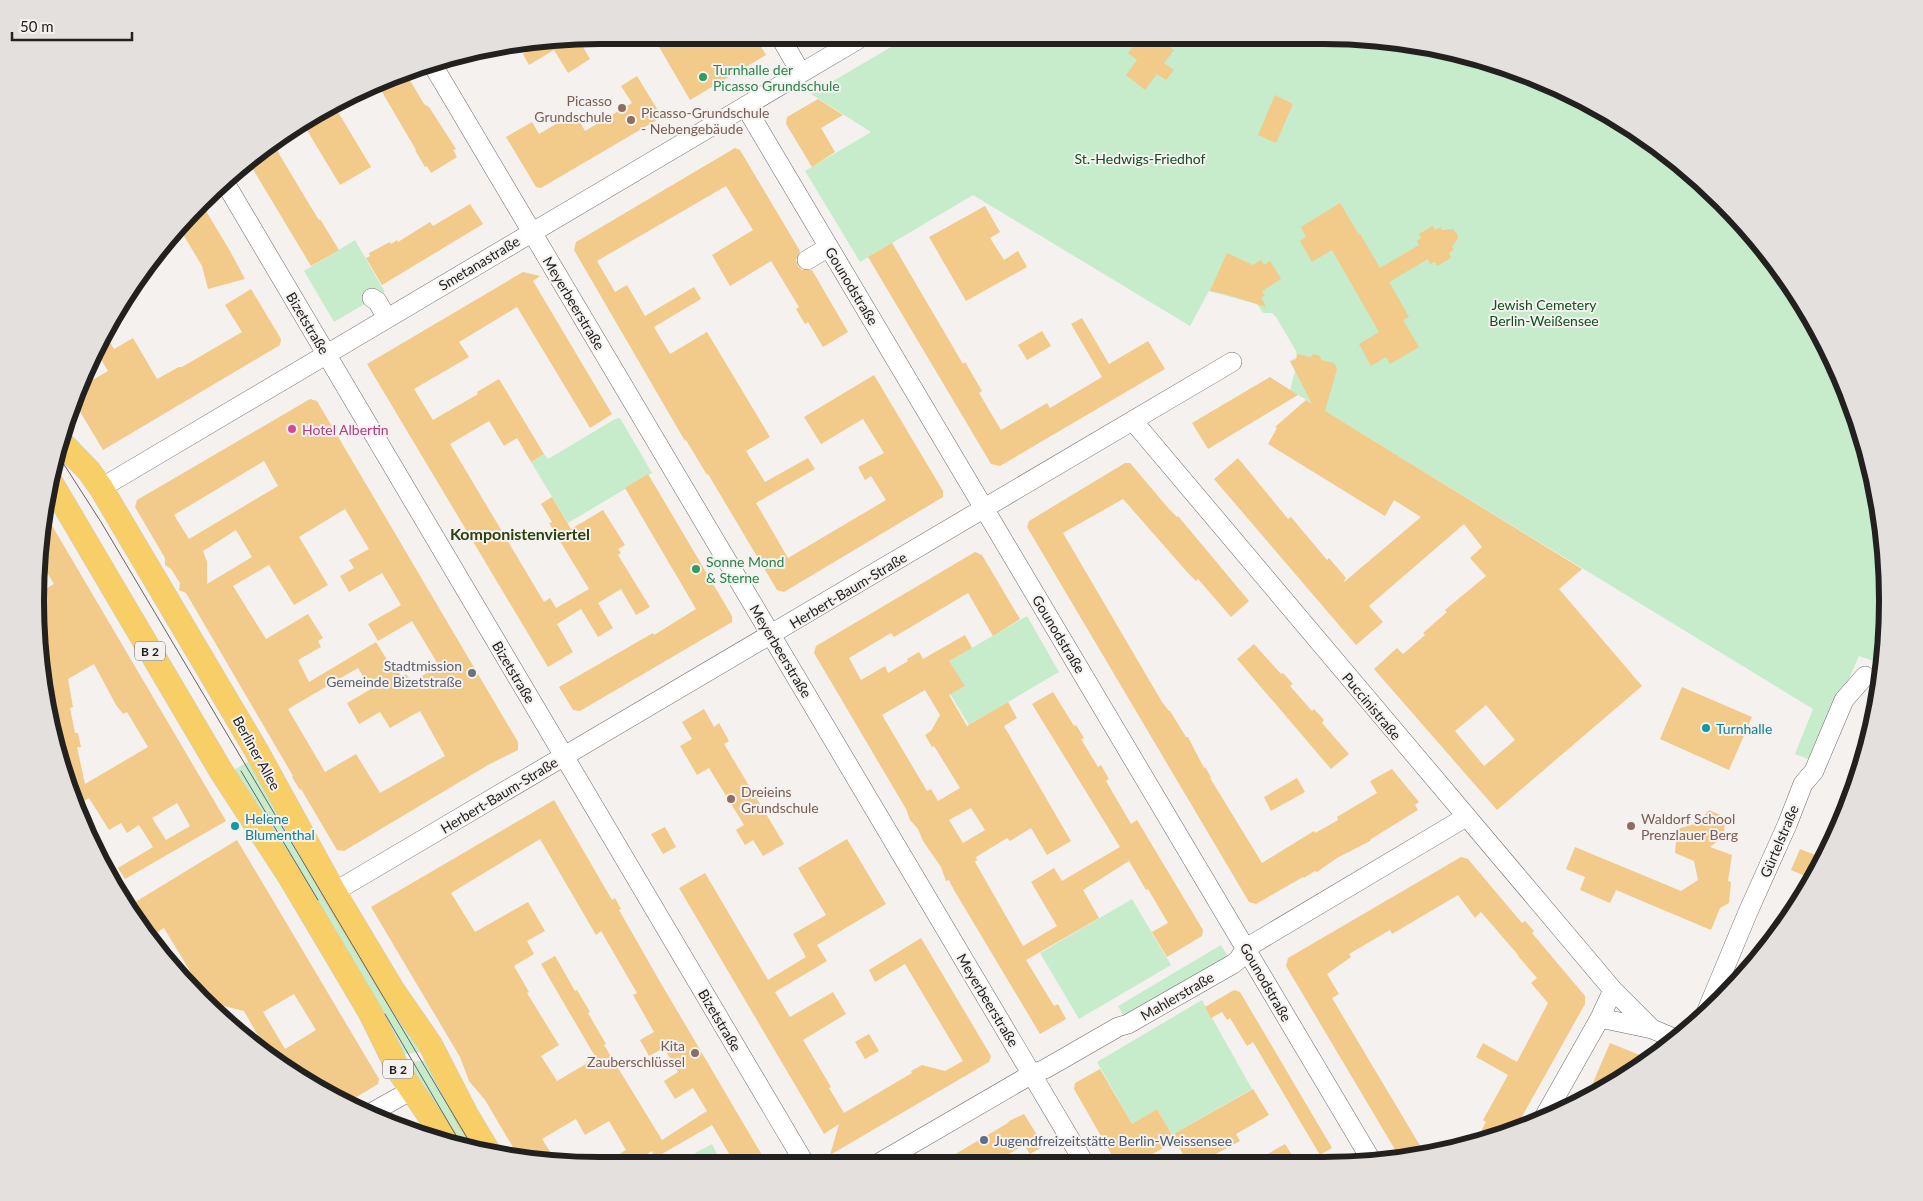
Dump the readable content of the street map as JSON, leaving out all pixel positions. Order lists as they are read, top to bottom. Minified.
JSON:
{"streets":{"main road":["B 2","Berliner Allee"],"street":["Smetanastraße","Gounodstraße","Meyerbeerstraße","Bizetstraße","Herbert-Baum-Straße","Puccinistraße","Gürtelstraße","Mahlerstraße"]},"crossings":[["Smetanastraße","Gounodstraße"],["Smetanastraße","Meyerbeerstraße"],["Smetanastraße","Bizetstraße"],["Smetanastraße","Berliner Allee"],["Gounodstraße","Herbert-Baum-Straße"],["Gounodstraße","Mahlerstraße"],["Meyerbeerstraße","Herbert-Baum-Straße"],["Meyerbeerstraße","Mahlerstraße"],["Bizetstraße","Herbert-Baum-Straße"],["Herbert-Baum-Straße","Puccinistraße"],["Herbert-Baum-Straße","Berliner Allee"],["Puccinistraße","Mahlerstraße"]],"districts":["Komponistenviertel"],"parks":["St.-Hedwigs-Friedhof","Jewish Cemetery Berlin-Weißensee"],"places":["Turnhalle der Picasso Grundschule","Picasso Grundschule","Picasso-Grundschule - Nebengebäude","Hotel Albertin","Sonne Mond & Sterne","Stadtmission Gemeinde Bizetstraße","Turnhalle","Dreieins Grundschule","Helene Blumenthal","Waldorf School Prenzlauer Berg","Kita Zauberschlüssel","Jugendfreizeitstätte Berlin-Weissensee"],"scale_bar":"50 m"}
